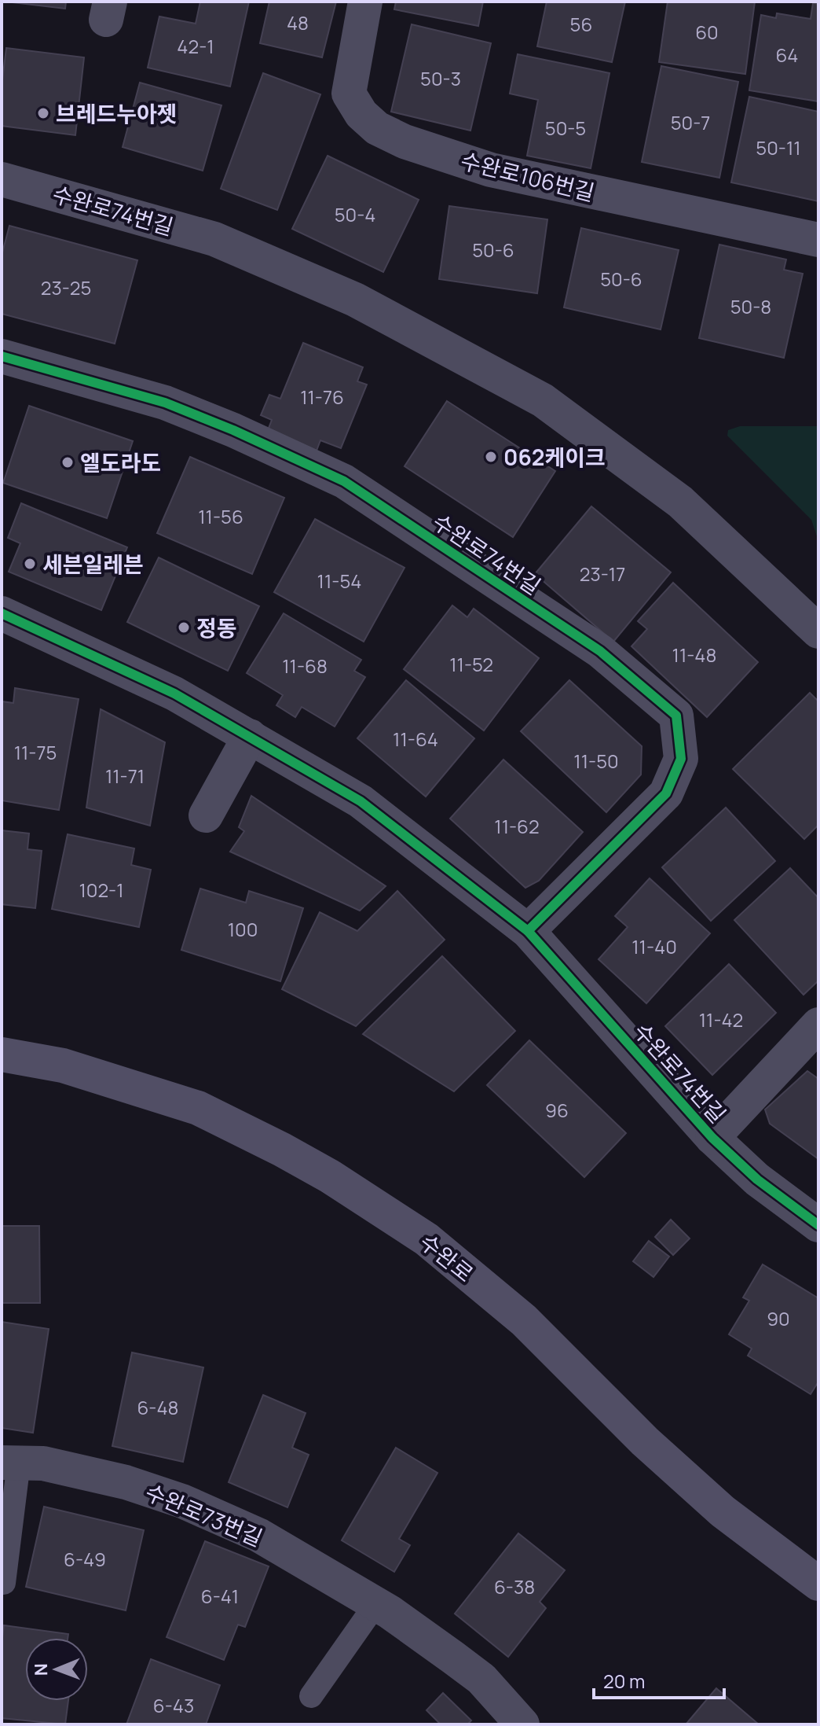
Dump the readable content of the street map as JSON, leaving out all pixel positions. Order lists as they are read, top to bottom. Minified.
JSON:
{"streets":{"main road":["수완로"],"street":["수완로106번길","수완로74번길","수완로73번길"]},"places":["브레드누아젯","062케이크","엘도라도","세븐일레븐","정동"],"house_numbers":["48","56","60","42-1","64","50-3","50-7","50-5","50-11","50-4","50-6","50-6","23-25","50-8","11-76","11-56","23-17","11-54","11-48","11-52","11-68","11-64","11-75","11-50","11-71","11-62","102-1","100","11-40","11-42","96","90","6-48","6-49","6-38","6-41","6-43"],"scale_bar":"20 m","north":"left"}
